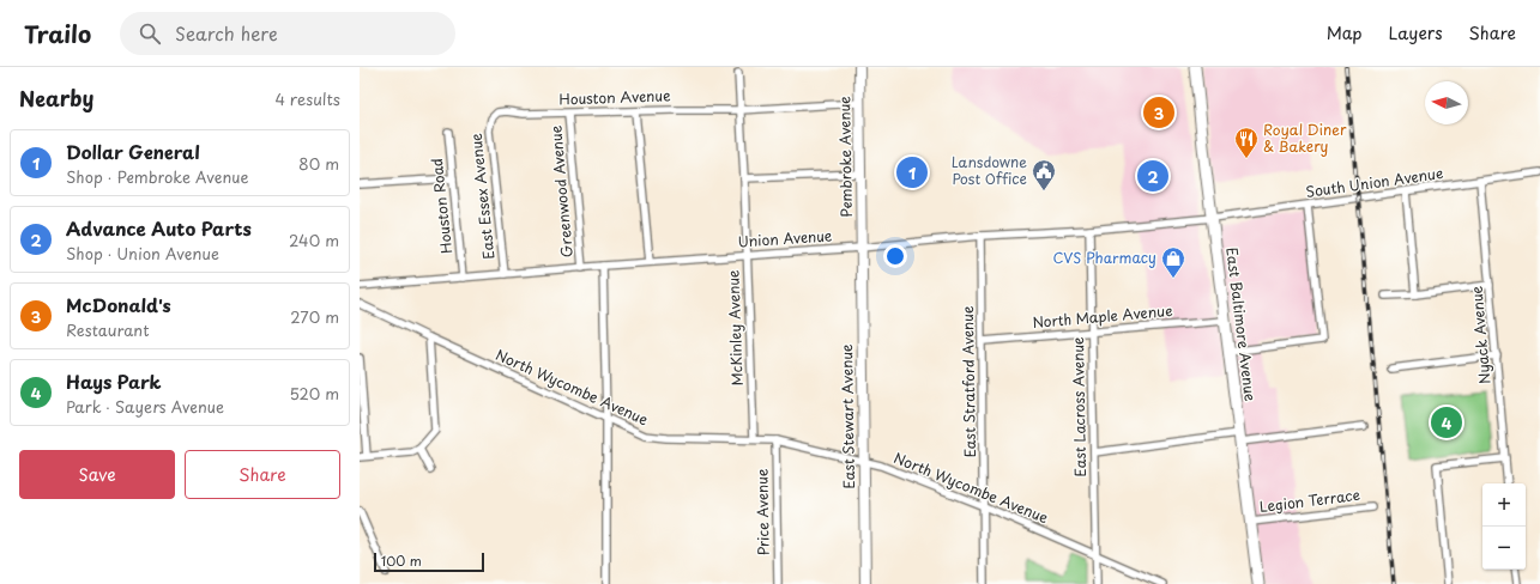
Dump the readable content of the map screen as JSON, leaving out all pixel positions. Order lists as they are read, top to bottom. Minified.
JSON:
{"streets":{"main road":["East Baltimore Avenue"],"street":["Houston Avenue","Pembroke Avenue","South Union Avenue","Greenwood Avenue","East Essex Avenue","Houston Road","Union Avenue","North Maple Avenue","McKinley Avenue","Nyack Avenue","East Stratford Avenue","North Wycombe Avenue","East Lacross Avenue","East Stewart Avenue","Legion Terrace","Price Avenue"]},"crossings":[["Houston Avenue","Greenwood Avenue"],["Houston Avenue","East Essex Avenue"],["Houston Avenue","McKinley Avenue"],["Pembroke Avenue","Union Avenue"],["Pembroke Avenue","East Stewart Avenue"],["South Union Avenue","Union Avenue"],["South Union Avenue","East Baltimore Avenue"],["South Union Avenue","Nyack Avenue"],["Greenwood Avenue","Union Avenue"],["East Essex Avenue","Union Avenue"],["Houston Road","Union Avenue"],["Union Avenue","East Baltimore Avenue"],["Union Avenue","McKinley Avenue"],["Union Avenue","East Stratford Avenue"],["Union Avenue","East Lacross Avenue"],["Union Avenue","East Stewart Avenue"],["North Maple Avenue","East Baltimore Avenue"],["North Maple Avenue","East Stratford Avenue"],["North Maple Avenue","East Lacross Avenue"],["East Baltimore Avenue","Legion Terrace"],["McKinley Avenue","North Wycombe Avenue"],["East Stratford Avenue","North Wycombe Avenue"],["North Wycombe Avenue","East Lacross Avenue"],["North Wycombe Avenue","East Stewart Avenue"],["North Wycombe Avenue","Price Avenue"]],"places":{"restaurant":["Royal Diner & Bakery"],"public building":["Lansdowne Post Office"],"shop":["CVS Pharmacy"]},"scale_bar":"100 m","north":"left","page":{"header":"Trailo","search":"Search here","nav":["Map","Layers","Share"],"heading":["Nearby","4 results"],"pins":["3","1","2","4"],"list":[{"mark":"1","name":"Dollar General","note":"Shop · Pembroke Avenue","value":"80 m"},{"mark":"2","name":"Advance Auto Parts","note":"Shop · Union Avenue","value":"240 m"},{"mark":"3","name":"McDonald's","note":"Restaurant","value":"270 m"},{"mark":"4","name":"Hays Park","note":"Park · Sayers Avenue","value":"520 m"}],"buttons":["Save","Share"],"map_buttons":["+","−"],"scale":"100 m"}}
